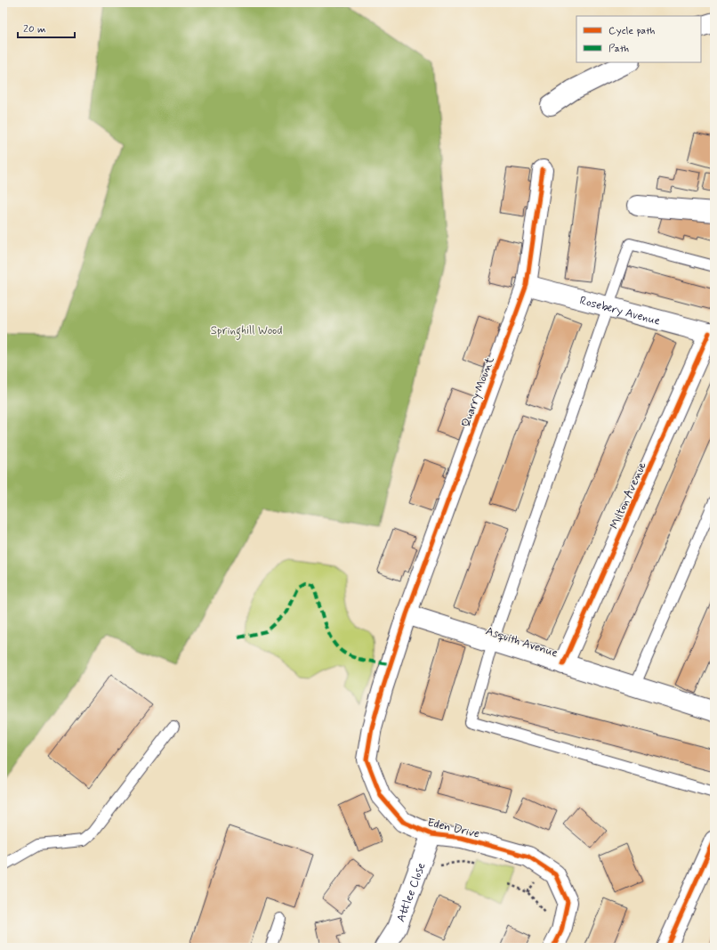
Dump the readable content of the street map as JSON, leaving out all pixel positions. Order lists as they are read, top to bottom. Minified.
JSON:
{"streets":{"street":["Rosebery Avenue","Quarry Mount","Milton Avenue","Asquith Avenue","Eden Drive","Attlee Close"]},"crossings":[["Rosebery Avenue","Quarry Mount"],["Rosebery Avenue","Milton Avenue"],["Quarry Mount","Asquith Avenue"],["Quarry Mount","Eden Drive"],["Milton Avenue","Asquith Avenue"],["Asquith Avenue","Eden Drive"],["Eden Drive","Attlee Close"]],"parks":["Springhill Wood"],"legend":["Cycle path","Path"],"scale_bar":"20 m"}
